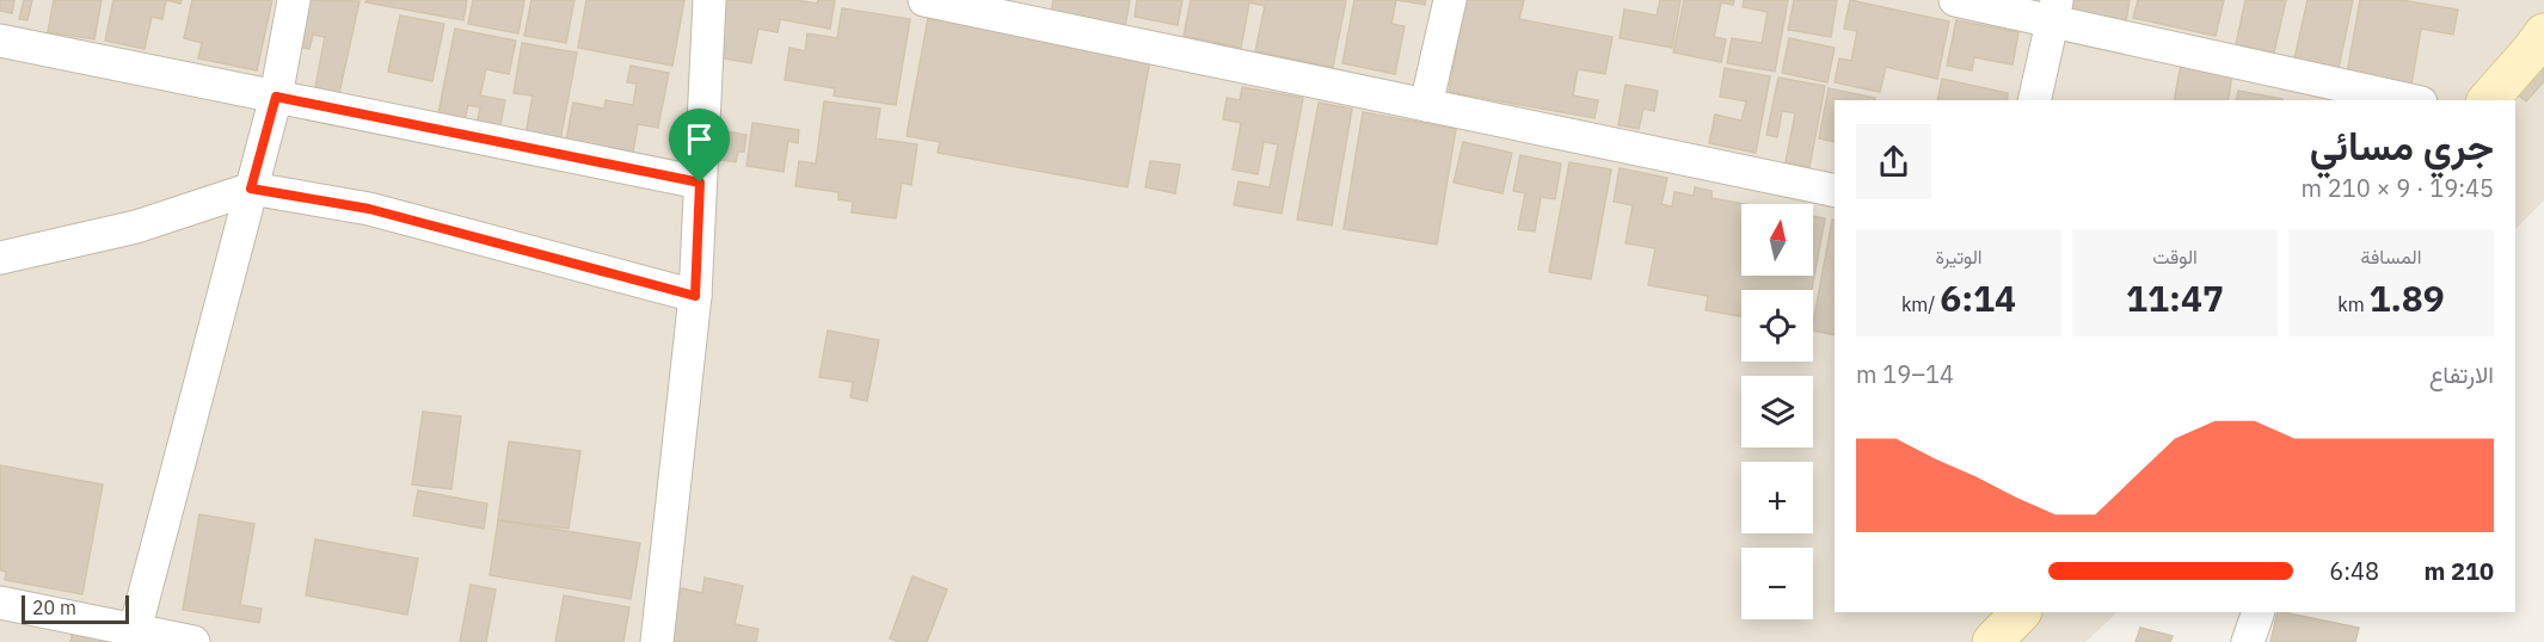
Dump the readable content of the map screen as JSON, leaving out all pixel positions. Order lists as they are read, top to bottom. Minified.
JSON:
{"scale_bar":"20 m","north":"top","page":{"heading":["جري مسائي","19:45 · 9 × 210 m"],"map_buttons":["+","−"],"stats":[["المسافة","1.89 km"],["الوقت","11:47"],["الوتيرة","6:14 /km"]],"chart":["الارتفاع","14–19 m"],"list":[{"name":"210 m","note":"6:48"}],"scale":"20 m"}}
